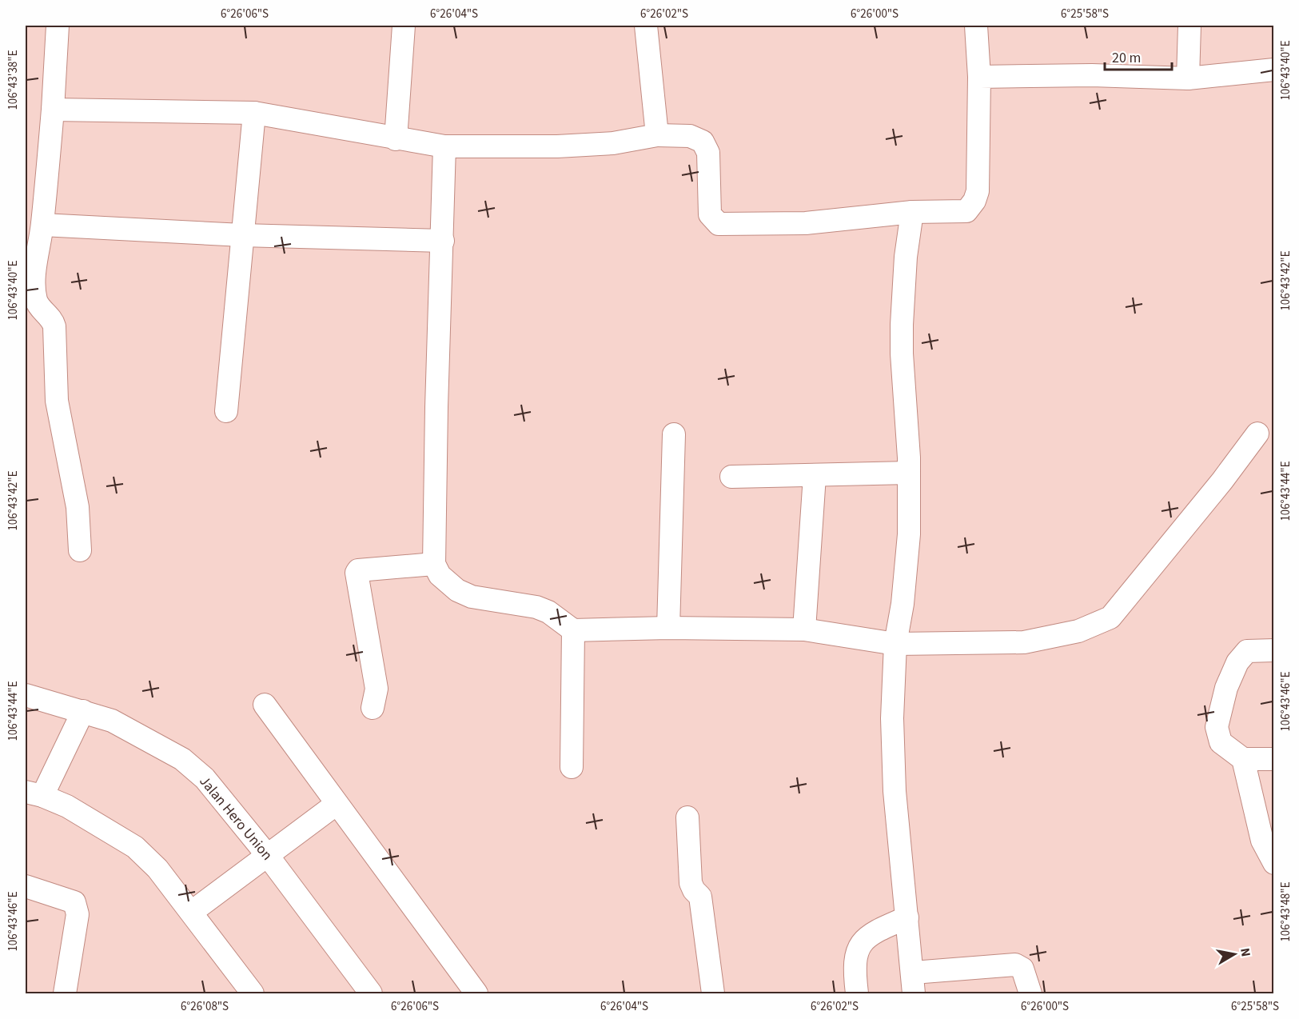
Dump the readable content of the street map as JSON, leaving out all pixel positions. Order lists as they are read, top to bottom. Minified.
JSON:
{"streets":{"street":["Jalan Hero Union"]},"scale_bar":"20 m","north":"right","coordinates":["6°26'06\"S","6°26'04\"S","6°26'02\"S","6°26'00\"S","6°25'58\"S","106°43'40\"E","106°43'38\"E","106°43'42\"E","106°43'44\"E","106°43'46\"E","106°43'48\"E","6°26'08\"S"]}
